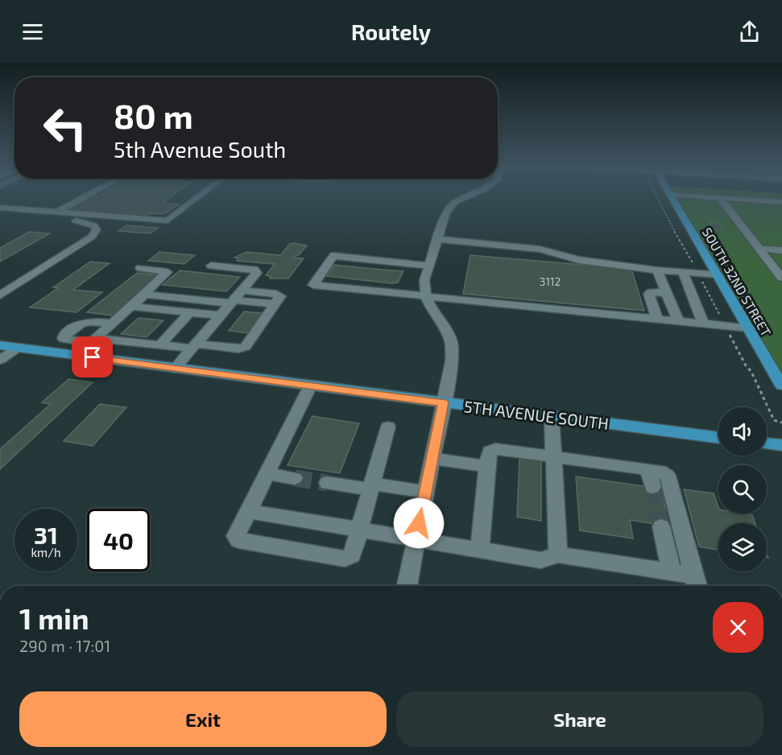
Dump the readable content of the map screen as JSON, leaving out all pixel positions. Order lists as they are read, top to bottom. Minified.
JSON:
{"streets":{"main road":["SOUTH 32ND STREET","5TH AVENUE SOUTH"]},"house_numbers":["3112"],"page":{"header":"Routely","turn":["80 m","5th Avenue South"],"speed":"31 km/h","limit":"40","heading":["1 min","290 m · 17:01"],"buttons":["Exit","Share"]}}
